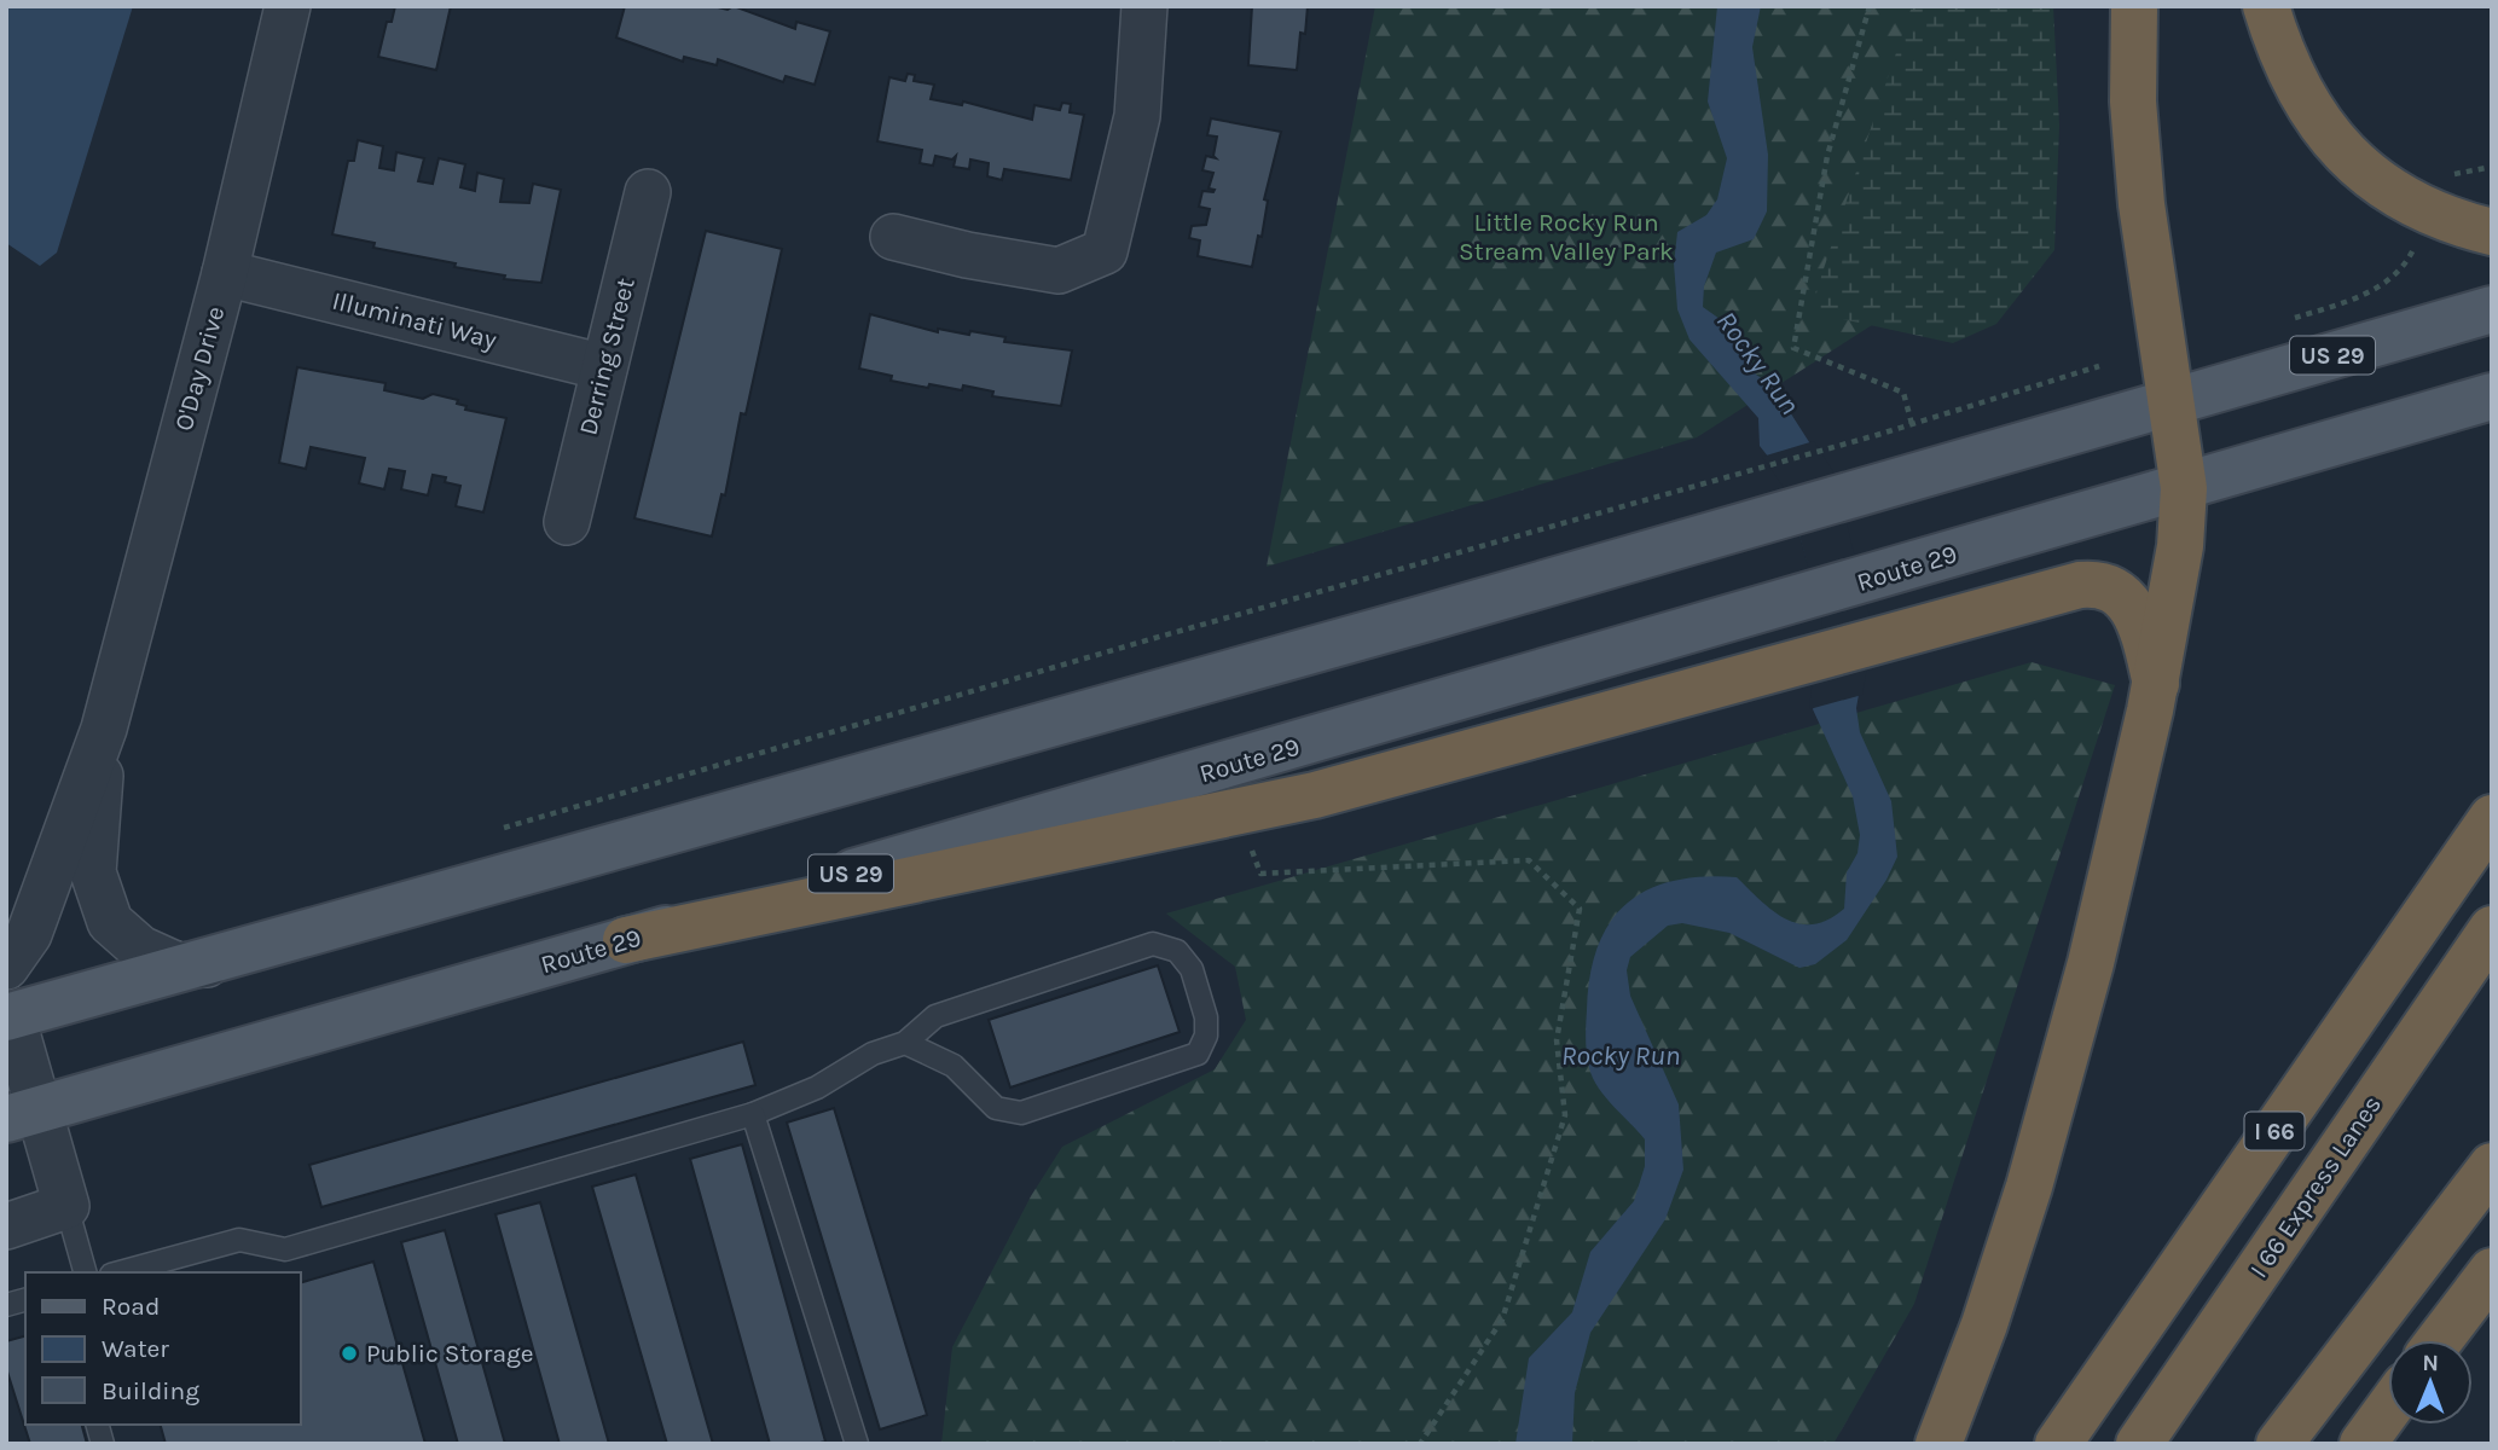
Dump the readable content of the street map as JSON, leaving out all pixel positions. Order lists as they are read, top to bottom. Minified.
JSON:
{"streets":{"highway":["I 66","I 66 Express Lanes"],"main road":["US 29","Route 29"],"street":["Illuminati Way","Derring Street","O'Day Drive"]},"crossings":[["Illuminati Way","Derring Street"],["Illuminati Way","O'Day Drive"],["US 29","O'Day Drive"]],"water":["Rocky Run"],"parks":["Little Rocky Run Stream Valley Park"],"places":["Public Storage"],"legend":["Road","Water","Building"],"north":"top"}
